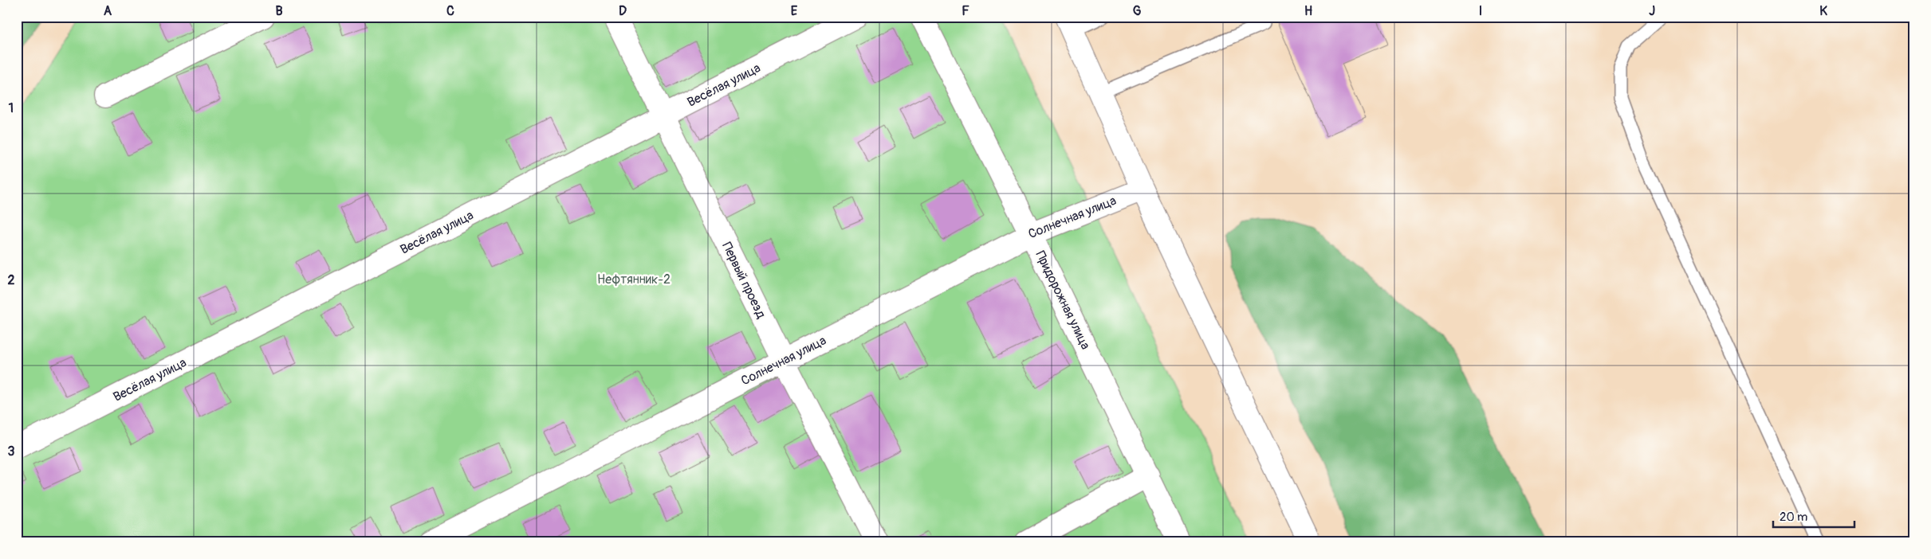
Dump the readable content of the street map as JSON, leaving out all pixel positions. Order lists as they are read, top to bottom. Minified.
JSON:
{"streets":{"street":["Весёлая улица","Солнечная улица","Первый проезд","Придорожная улица"]},"crossings":[["Весёлая улица","Первый проезд"],["Солнечная улица","Первый проезд"],["Солнечная улица","Придорожная улица"]],"parks":["Нефтянник-2"],"scale_bar":"20 m","grid":{"columns":["A","B","C","D","E","F","G","H","I","J","K"],"rows":["1","2","3"]}}
